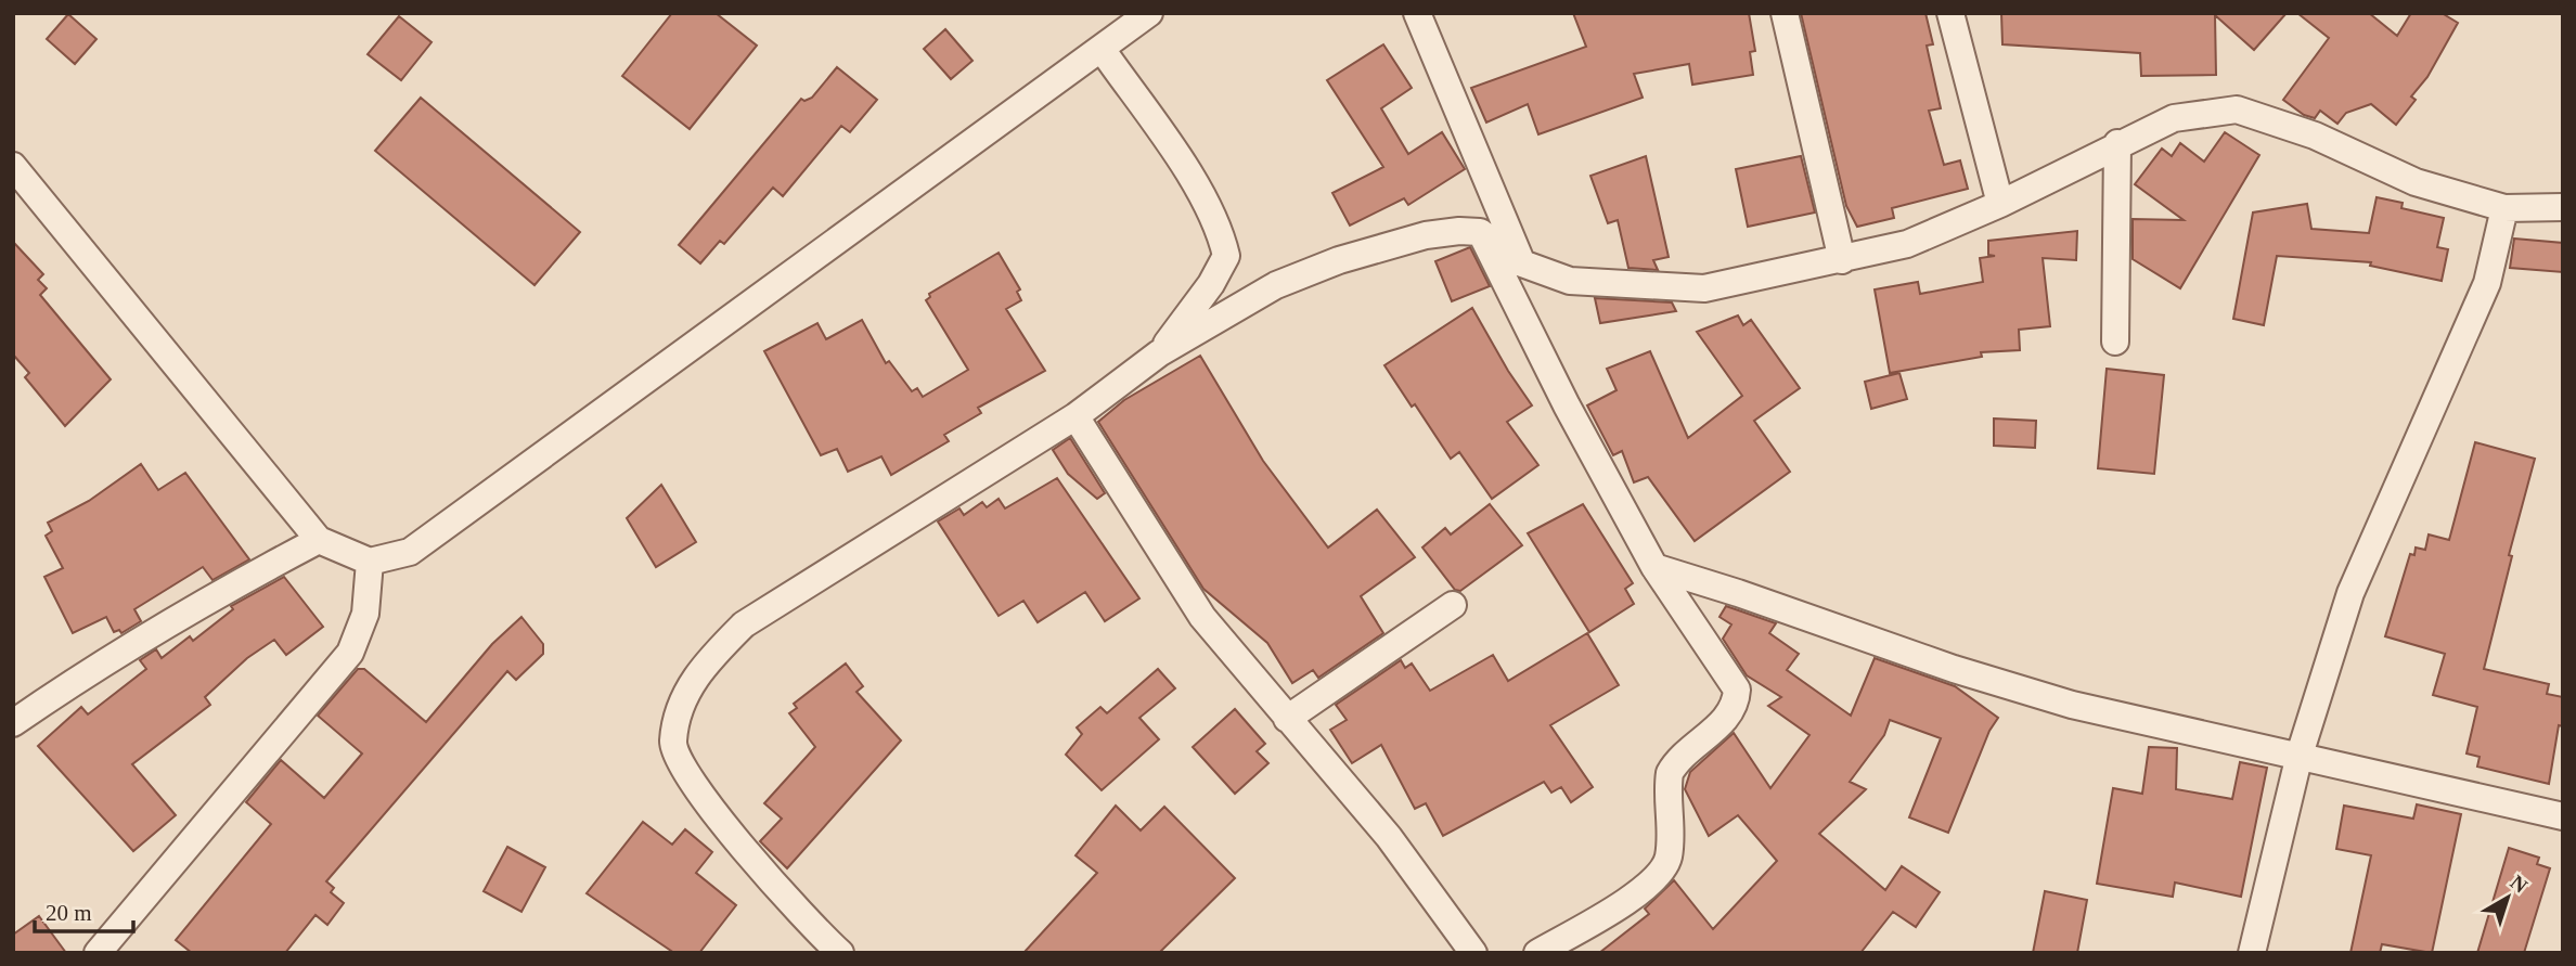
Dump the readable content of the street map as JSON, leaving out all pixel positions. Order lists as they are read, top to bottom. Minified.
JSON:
{"scale_bar":"20 m","north":"top right"}
